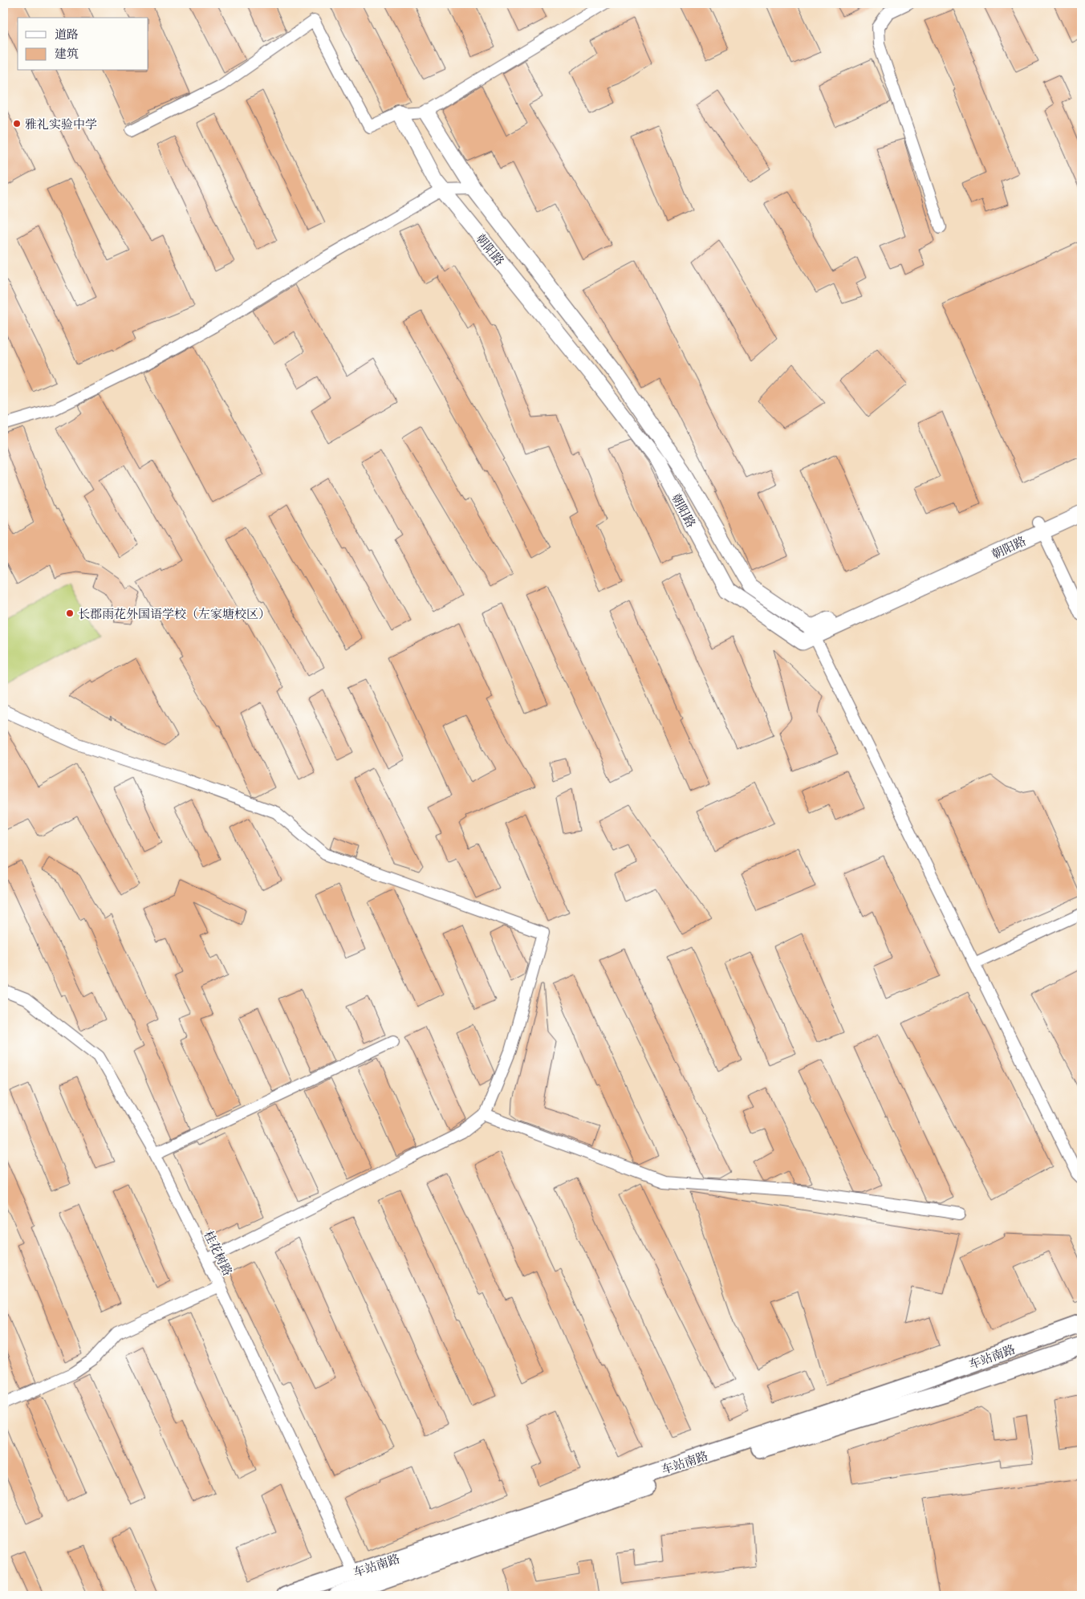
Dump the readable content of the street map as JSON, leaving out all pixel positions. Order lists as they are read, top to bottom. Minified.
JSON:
{"streets":{"main road":["车站南路"],"street":["朝阳路","桂花树路"]},"crossings":[["桂花树路","车站南路"]],"places":["雅礼实验中学","长郡雨花外国语学校（左家塘校区）"],"legend":["道路","建筑"]}
